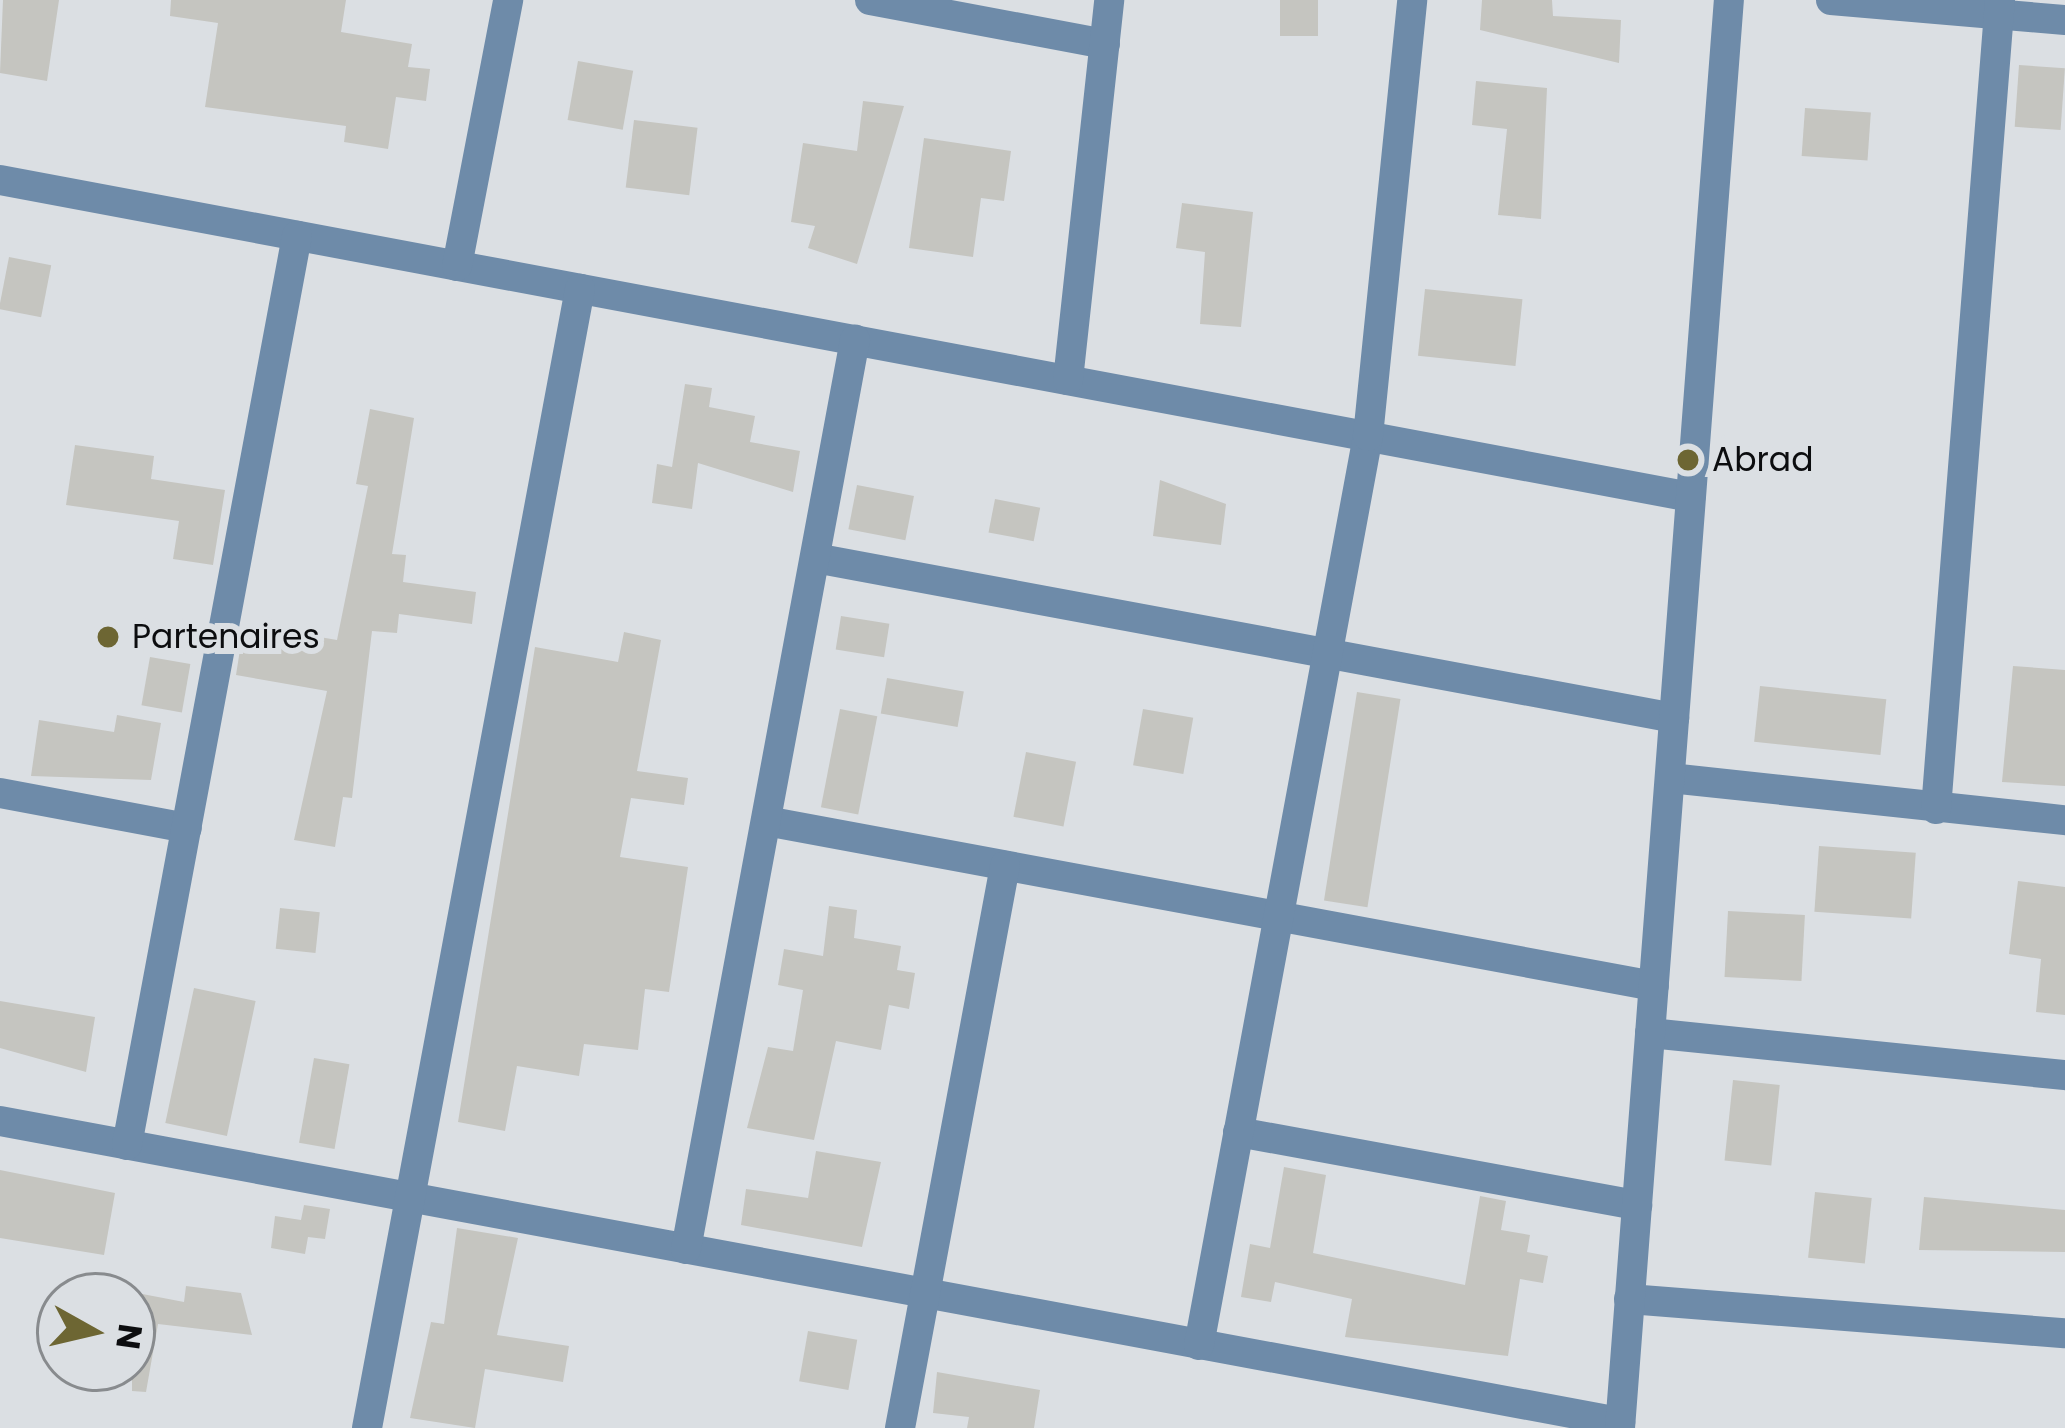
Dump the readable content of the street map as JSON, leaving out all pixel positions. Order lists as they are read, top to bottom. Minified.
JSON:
{"places":["Abrad","Partenaires"],"north":"right"}
